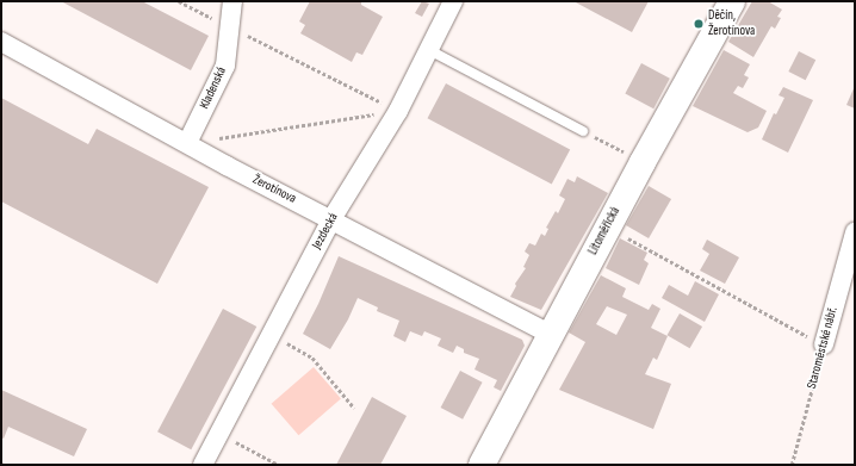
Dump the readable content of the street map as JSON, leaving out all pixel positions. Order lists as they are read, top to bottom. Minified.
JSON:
{"streets":{"main road":["Litoměřická"],"street":["Kladenská","Žerotínova","Jezdecká","Staroměstské nábř."]},"crossings":[["Kladenská","Žerotínova"],["Žerotínova","Jezdecká"],["Žerotínova","Litoměřická"]],"places":["Děčín, Žerotínova"]}
